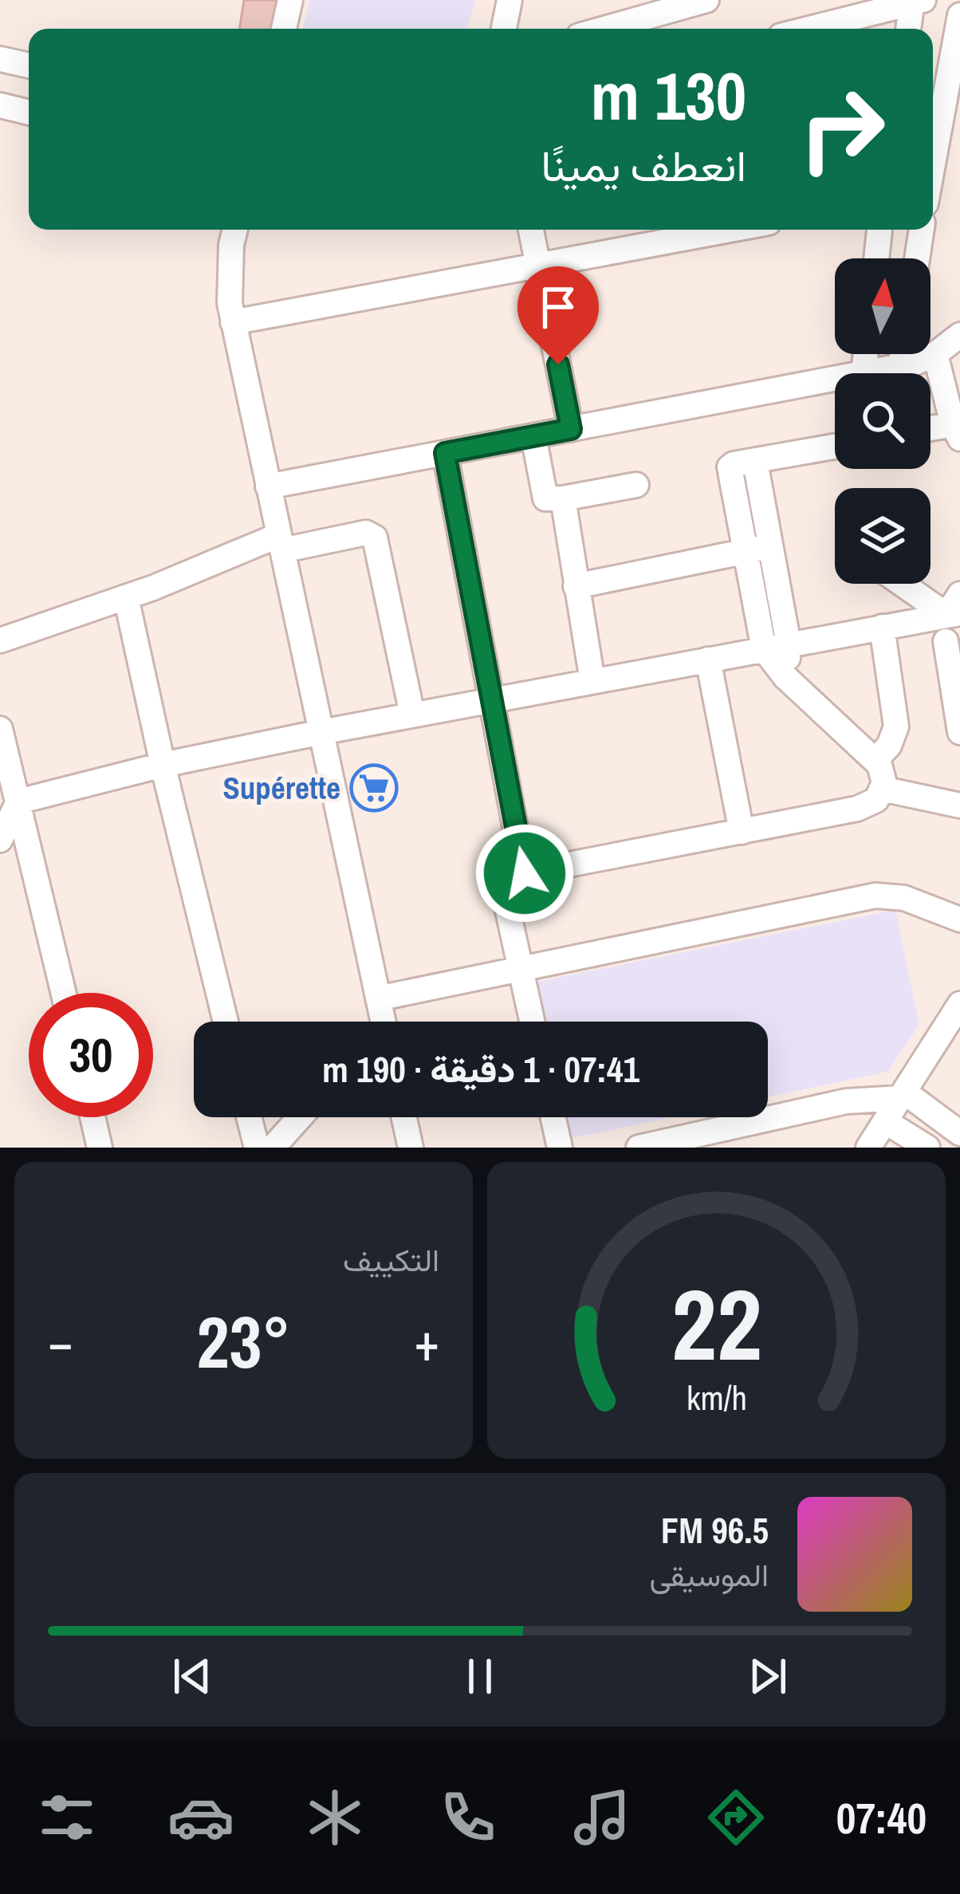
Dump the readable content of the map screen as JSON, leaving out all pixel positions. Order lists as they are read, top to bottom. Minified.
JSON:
{"places":{"supermarket":["Supérette"]},"north":"top","page":{"turn":["130 m","انعطف يمينًا"],"limit":"30","trip":"07:41 · 1 دقيقة · 190 m","tile":"التكييف","heat":["−","23°","+"],"song":["96.5 FM","الموسيقى"],"tabs":"07:40","gauge":["22","km/h"]}}
